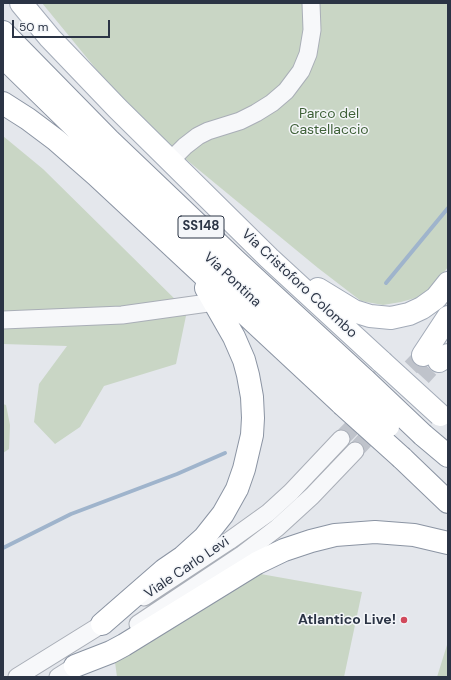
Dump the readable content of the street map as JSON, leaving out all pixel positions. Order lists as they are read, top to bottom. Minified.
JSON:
{"streets":{"main road":["SS148","Via Pontina","Via Cristoforo Colombo"],"street":["Viale Carlo Levi"]},"crossings":[["SS148","Via Cristoforo Colombo"],["Via Pontina","Via Cristoforo Colombo"]],"parks":["Parco del Castellaccio"],"places":["Atlantico Live!"],"scale_bar":"50 m"}
